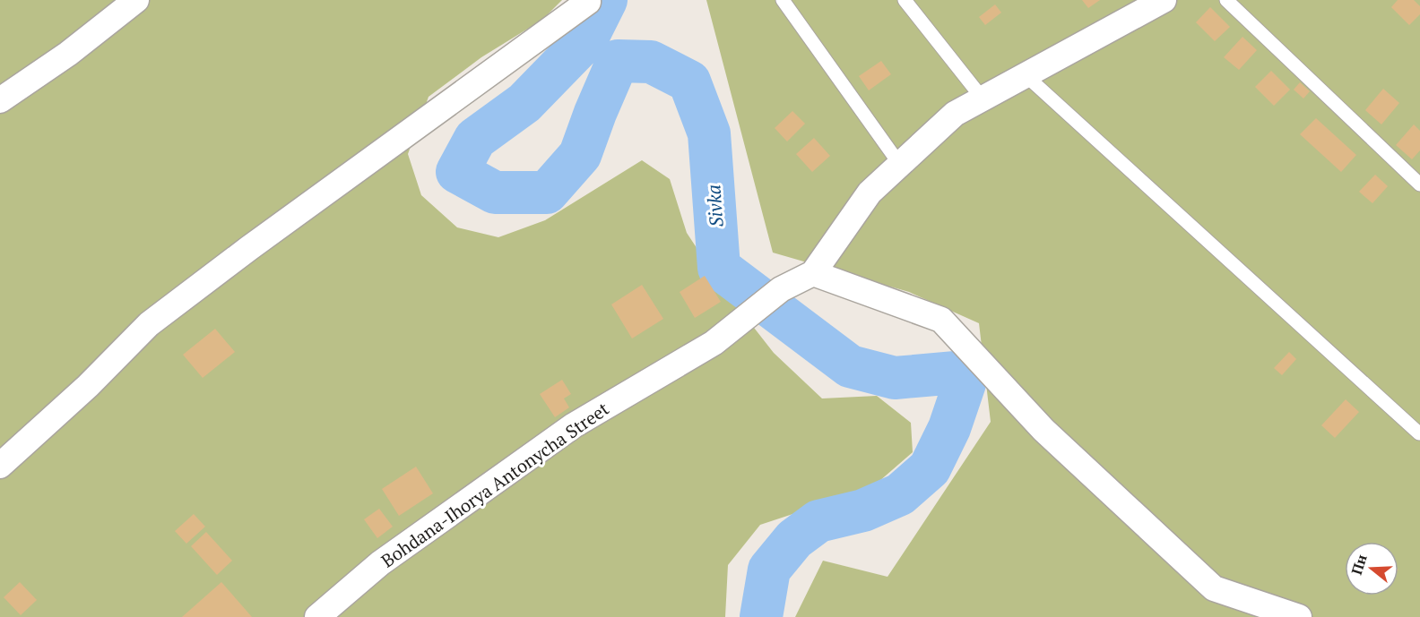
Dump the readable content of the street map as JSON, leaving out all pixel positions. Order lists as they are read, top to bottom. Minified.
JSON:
{"streets":{"street":["Bohdana-Ihorya Antonycha Street"]},"water":["Sivka"],"north":"left"}
